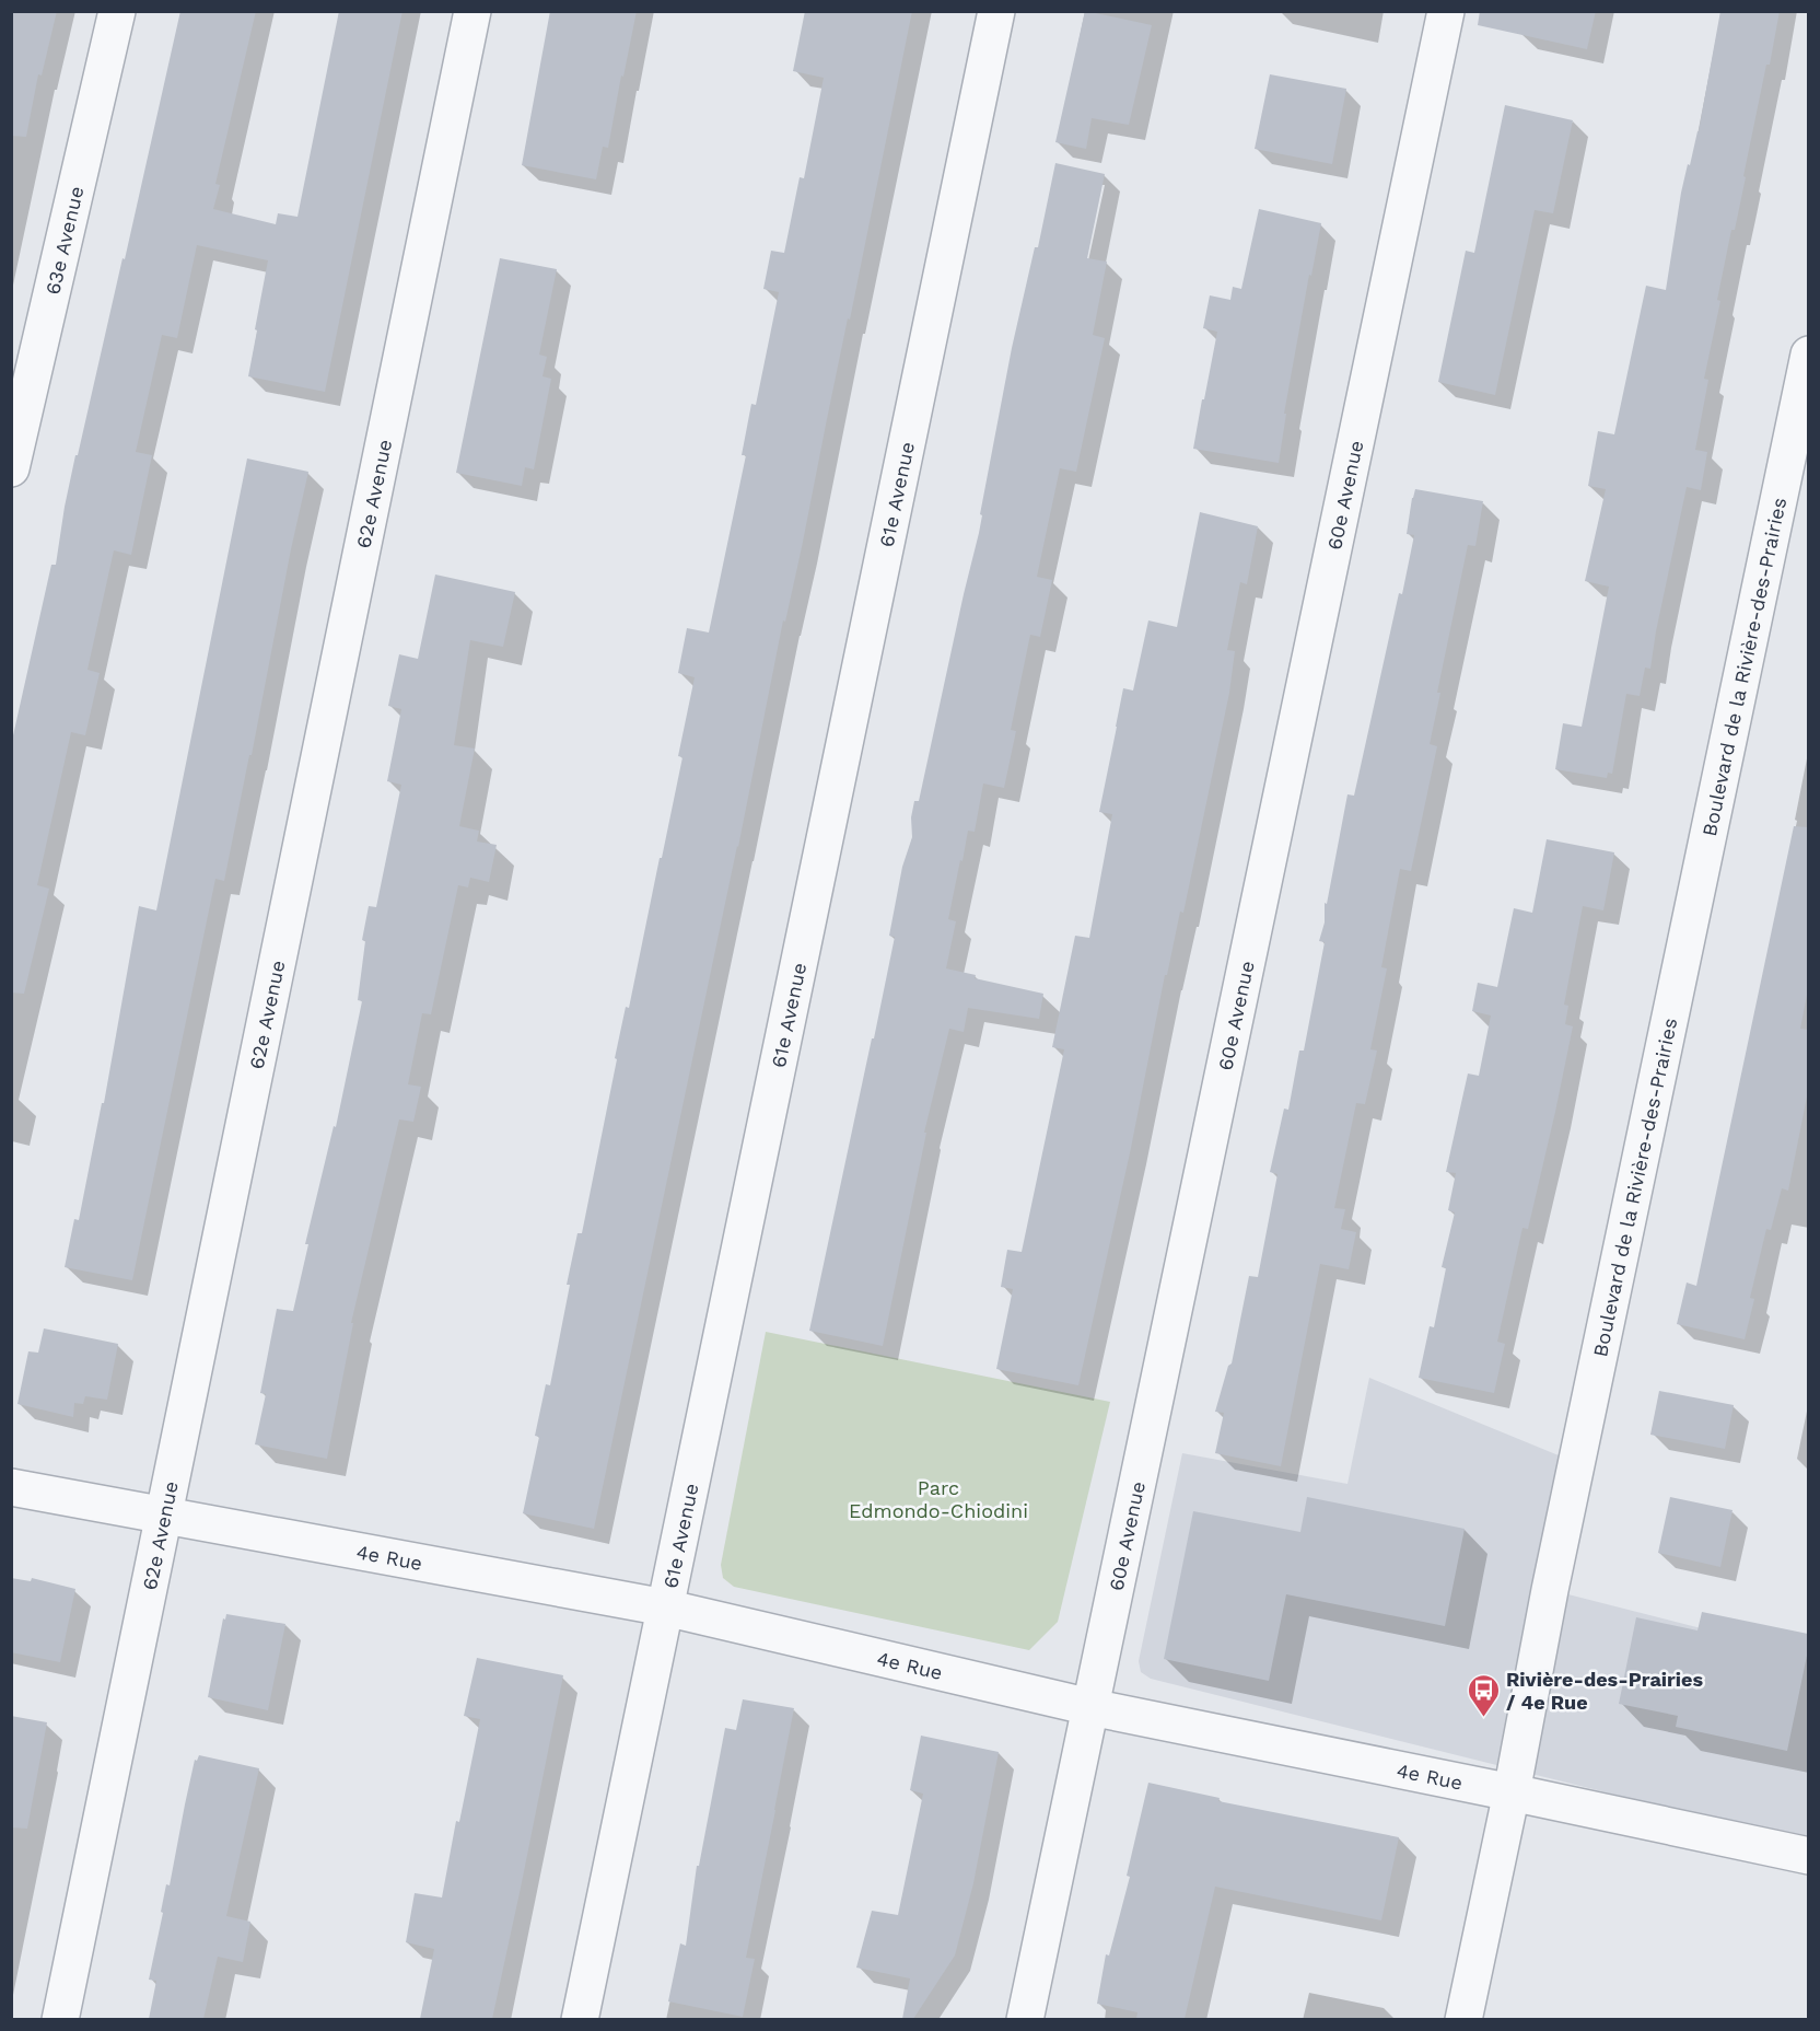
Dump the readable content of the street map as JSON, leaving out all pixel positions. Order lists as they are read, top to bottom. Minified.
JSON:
{"streets":{"street":["63e Avenue","62e Avenue","61e Avenue","60e Avenue","Boulevard de la Rivière-des-Prairies","4e Rue"]},"crossings":[["62e Avenue","4e Rue"],["61e Avenue","4e Rue"],["60e Avenue","4e Rue"],["Boulevard de la Rivière-des-Prairies","4e Rue"]],"parks":["Parc Edmondo-Chiodini"],"places":{"bus stop":["Rivière-des-Prairies / 4e Rue"]}}
